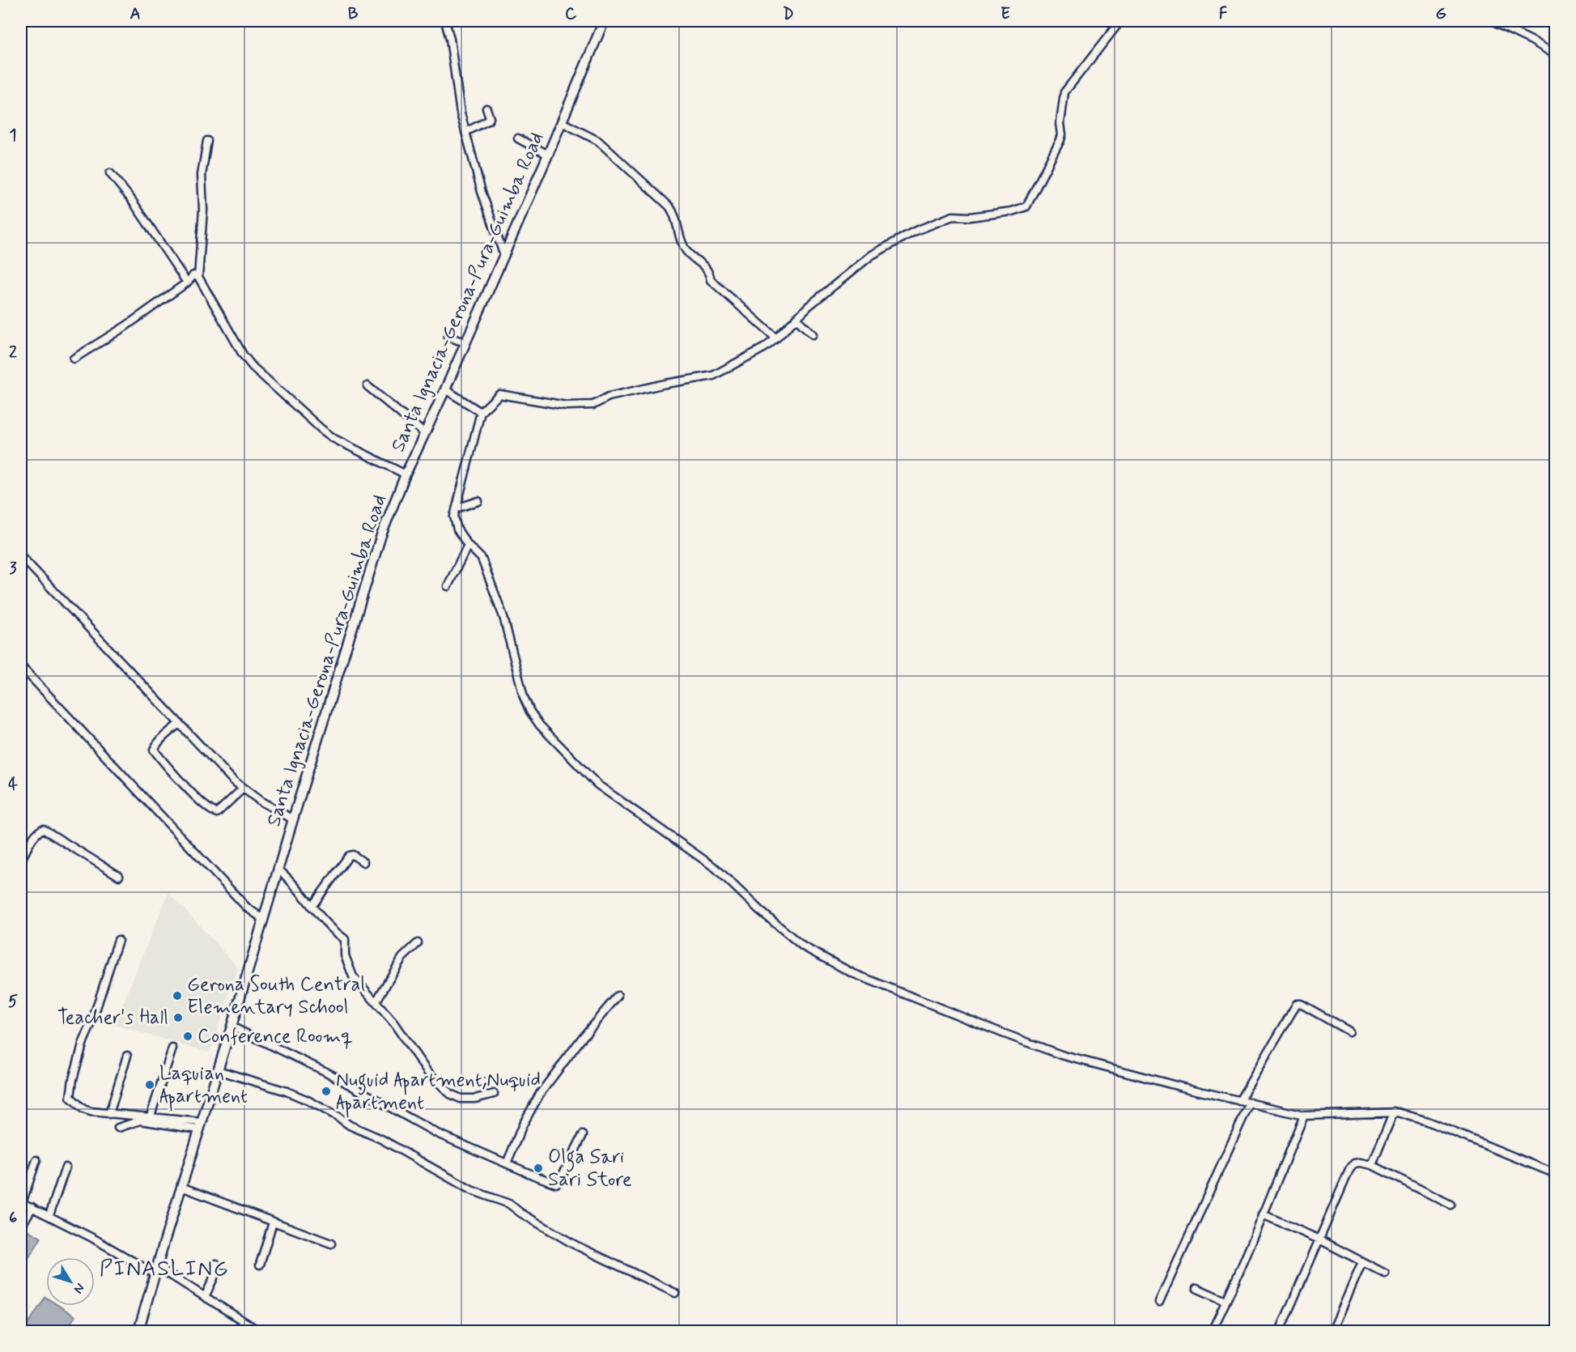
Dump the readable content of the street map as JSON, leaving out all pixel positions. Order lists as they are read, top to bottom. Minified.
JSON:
{"streets":{"main road":["Santa Ignacia-Gerona-Pura-Guimba Road"]},"districts":["PINASLING"],"places":["Gerona South Central Elementary School","Teacher's Hall","Conference Roomq","Laquian Apartment","Nuguid Apartment;Nuquid Apartment","Olga Sari Sari Store"],"north":"bottom right","grid":{"columns":["A","B","C","D","E","F","G"],"rows":["1","2","3","4","5","6"]}}
